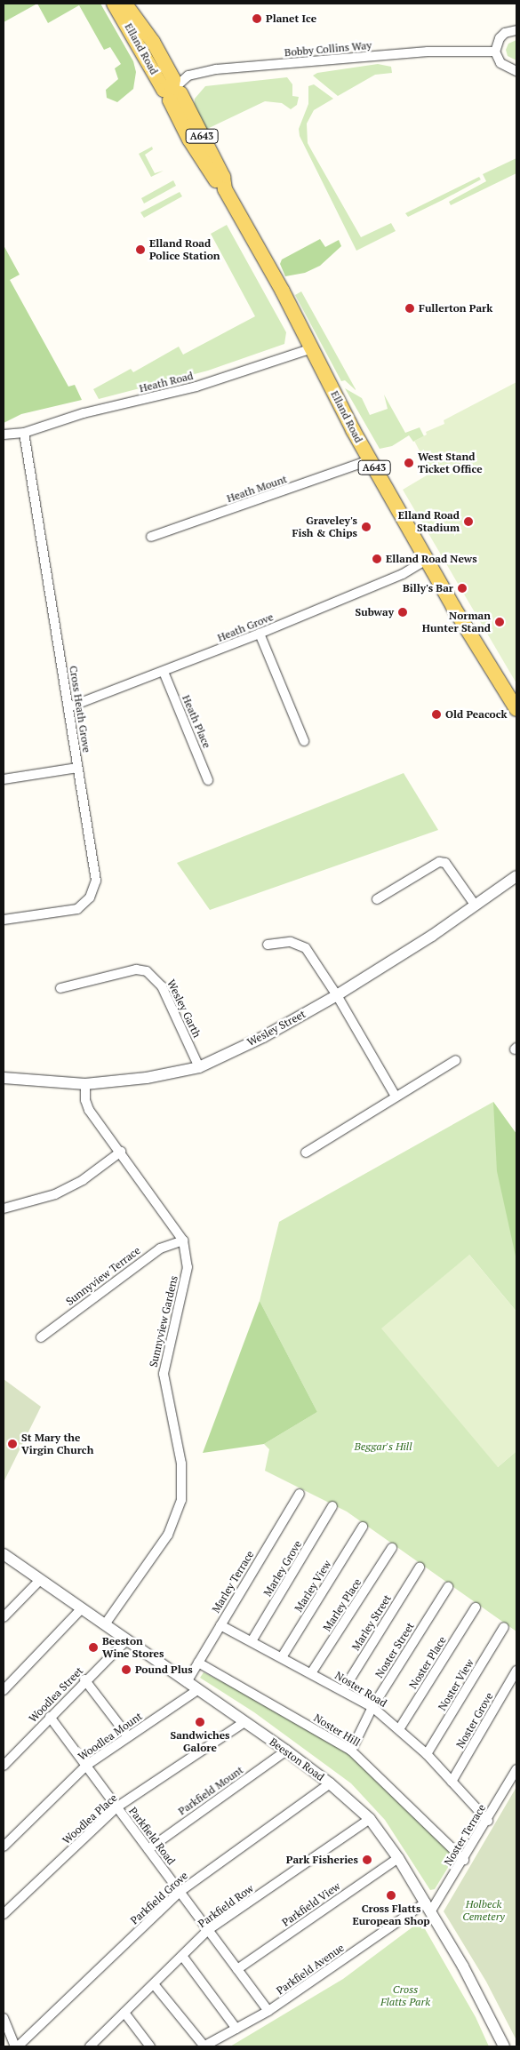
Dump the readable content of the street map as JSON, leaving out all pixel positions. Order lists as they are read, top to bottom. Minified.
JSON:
{"streets":{"main road":["Elland Road","A643"],"street":["Bobby Collins Way","Heath Road","Heath Mount","Heath Grove","Cross Heath Grove","Heath Place","Wesley Garth","Wesley Street","Sunnyview Terrace","Sunnyview Gardens","Marley Grove","Marley Terrace","Marley View","Marley Place","Marley Street","Noster Street","Noster Place","Noster View","Noster Road","Woodlea Street","Noster Grove","Noster Hill","Woodlea Mount","Beeston Road","Parkfield Mount","Woodlea Place","Noster Terrace","Parkfield Road","Parkfield Grove","Parkfield View","Parkfield Row","Parkfield Avenue"]},"crossings":[["Elland Road","Bobby Collins Way"],["Elland Road","Heath Road"],["Elland Road","Heath Mount"],["Elland Road","Heath Grove"],["Heath Road","Cross Heath Grove"],["Heath Grove","Cross Heath Grove"],["Heath Grove","Heath Place"],["Wesley Garth","Wesley Street"],["Wesley Street","Sunnyview Gardens"],["Sunnyview Terrace","Sunnyview Gardens"],["Sunnyview Gardens","Beeston Road"],["Marley Grove","Noster Road"],["Marley Terrace","Noster Road"],["Marley Terrace","Noster Hill"],["Marley Terrace","Beeston Road"],["Marley View","Noster Road"],["Marley Place","Noster Road"],["Marley Street","Noster Road"],["Noster Street","Noster Road"],["Noster Street","Noster Hill"],["Noster Place","Noster Road"],["Noster View","Noster Road"],["Noster Road","Noster Grove"],["Noster Road","Noster Terrace"],["Woodlea Street","Beeston Road"],["Woodlea Street","Parkfield Road"],["Noster Hill","Noster Terrace"],["Woodlea Mount","Beeston Road"],["Woodlea Mount","Parkfield Road"],["Beeston Road","Parkfield Mount"],["Beeston Road","Woodlea Place"],["Beeston Road","Noster Terrace"],["Beeston Road","Parkfield Grove"],["Beeston Road","Parkfield View"],["Beeston Road","Parkfield Row"],["Beeston Road","Parkfield Avenue"],["Parkfield Mount","Parkfield Road"],["Woodlea Place","Parkfield Road"],["Noster Terrace","Parkfield Avenue"],["Parkfield Road","Parkfield Grove"],["Parkfield Road","Parkfield View"],["Parkfield Road","Parkfield Row"],["Parkfield Road","Parkfield Avenue"]],"parks":["Beggar's Hill","Holbeck Cemetery","Cross Flatts Park"],"places":["Planet Ice","Elland Road Police Station","Fullerton Park","West Stand Ticket Office","Elland Road Stadium","Graveley's Fish & Chips","Elland Road News","Billy's Bar","Subway","Norman Hunter Stand","Old Peacock","St Mary the Virgin Church","Beeston Wine Stores","Pound Plus","Sandwiches Galore","Park Fisheries","Cross Flatts European Shop"]}
